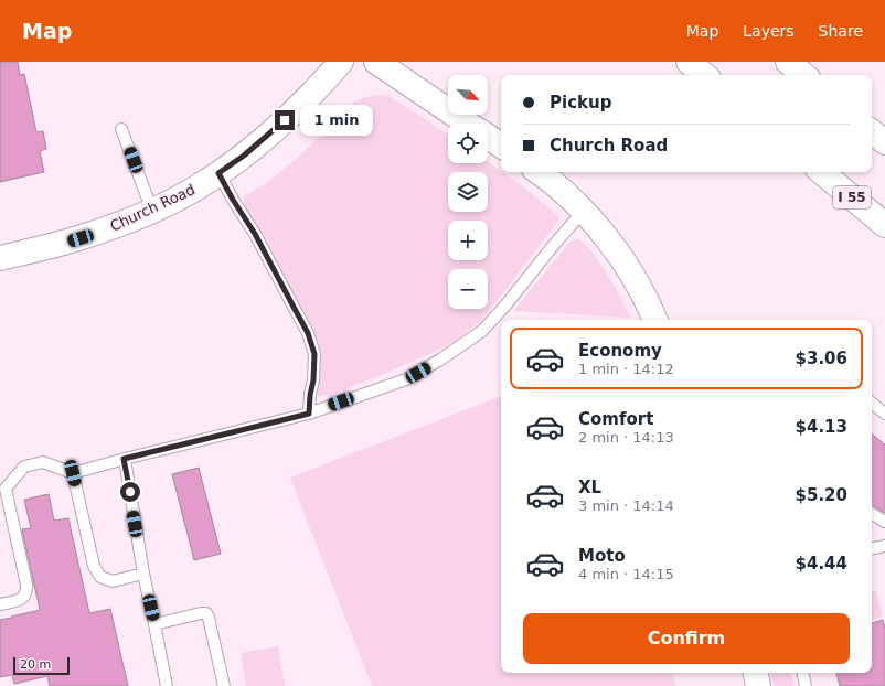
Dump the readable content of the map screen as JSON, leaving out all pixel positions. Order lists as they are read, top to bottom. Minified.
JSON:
{"streets":{"main road":["I 55","Church Road"]},"scale_bar":"20 m","north":"bottom right","page":{"header":"Map","nav":["Map","Layers","Share"],"map_buttons":["+","−"],"banner":["Pickup","Church Road"],"bubble":"1 min","list":[{"name":"Economy","note":"1 min · 14:12","value":"$3.06"},{"name":"Comfort","note":"2 min · 14:13","value":"$4.13"},{"name":"XL","note":"3 min · 14:14","value":"$5.20"},{"name":"Moto","note":"4 min · 14:15","value":"$4.44"}],"buttons":"Confirm","scale":"20 m"}}
